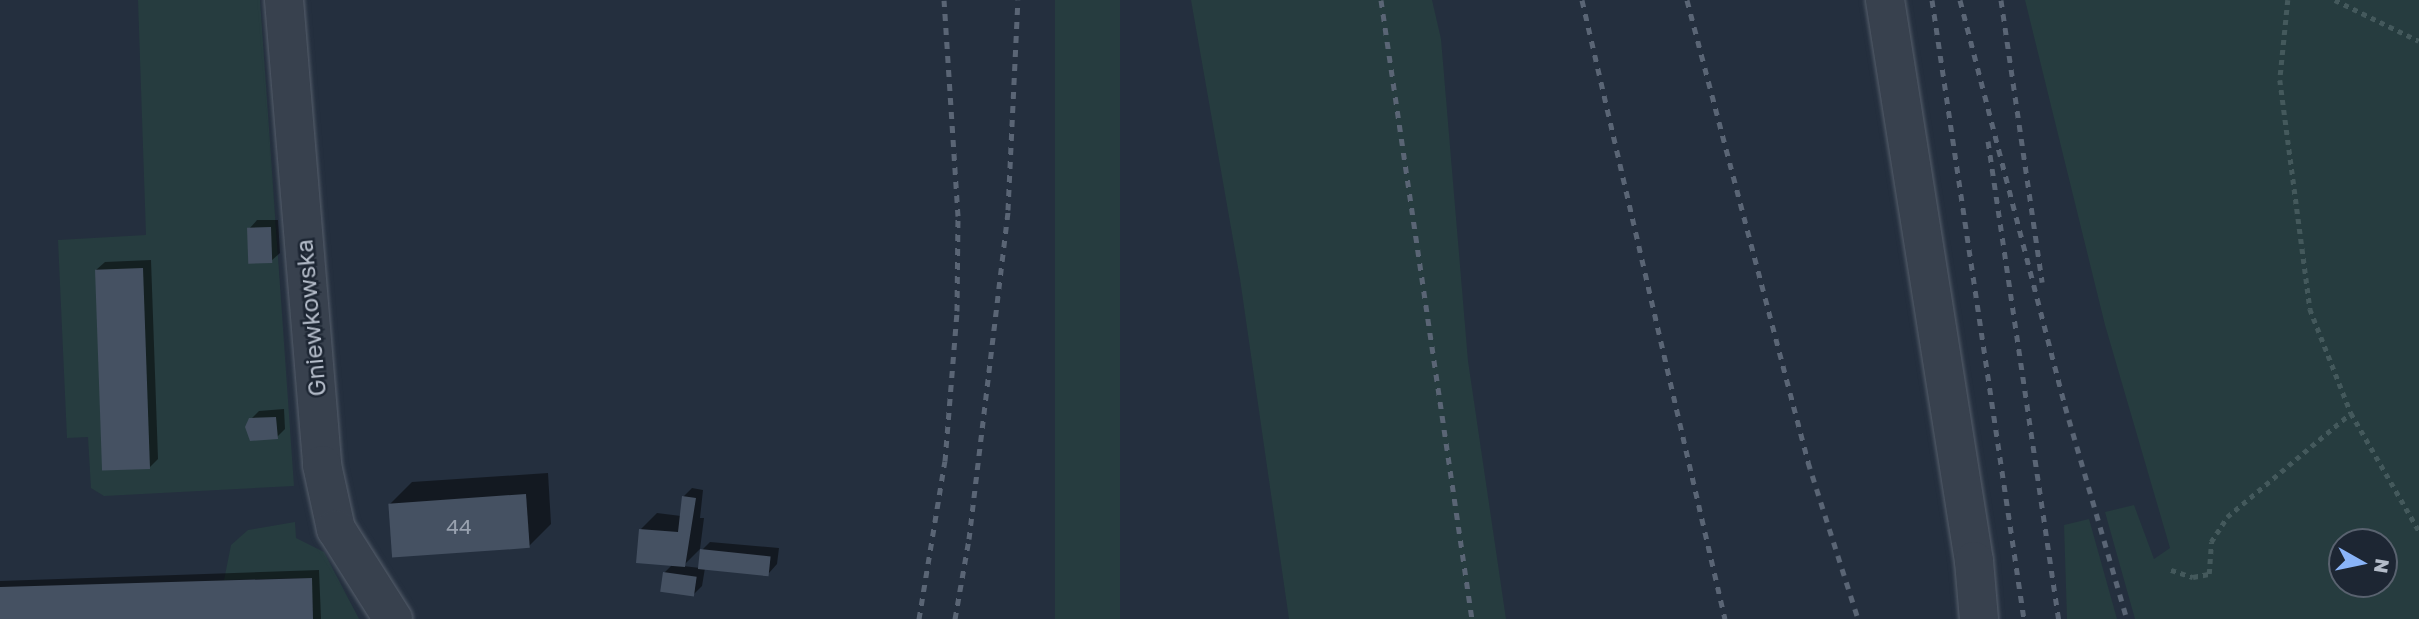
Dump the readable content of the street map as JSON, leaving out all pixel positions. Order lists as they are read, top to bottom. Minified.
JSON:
{"streets":{"street":["Gniewkowska"]},"house_numbers":["44"],"north":"right"}
